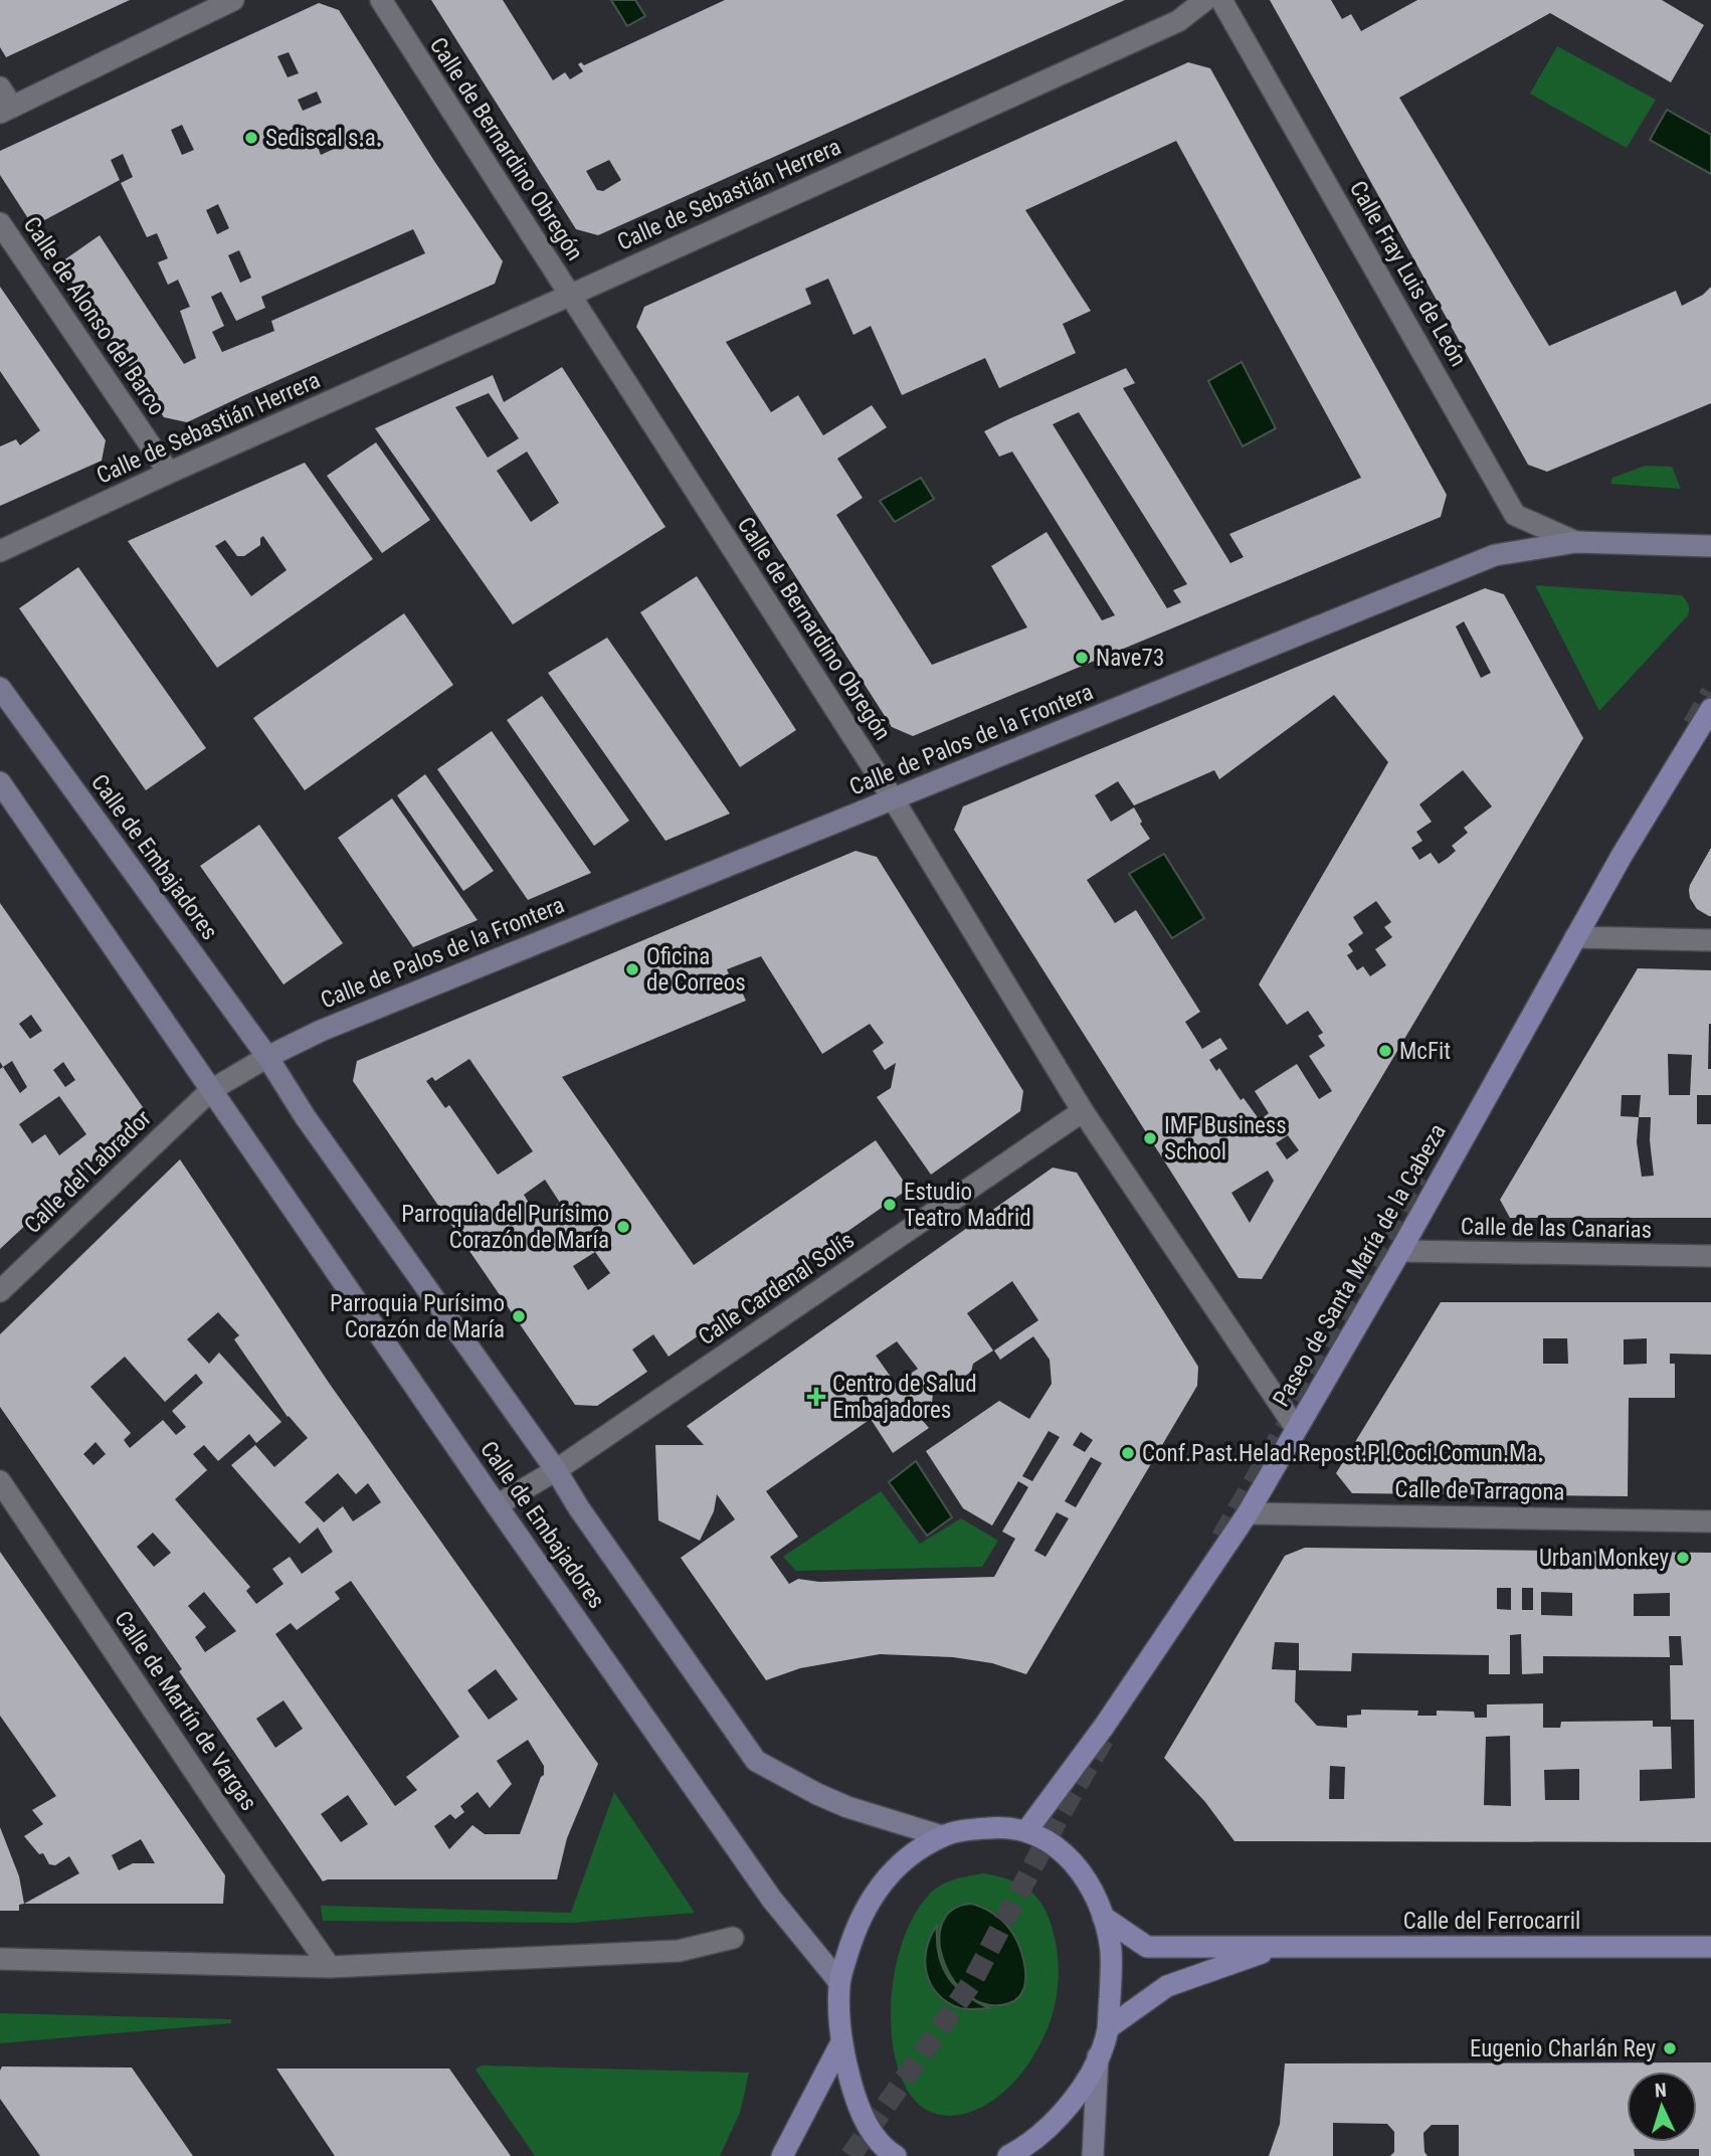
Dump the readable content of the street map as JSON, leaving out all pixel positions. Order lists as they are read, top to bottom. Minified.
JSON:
{"streets":{"main road":["Calle de Palos de la Frontera","Calle de Embajadores","Paseo de Santa María de la Cabeza","Calle del Ferrocarril"],"street":["Calle de Bernardino Obregón","Calle de Sebastián Herrera","Calle Fray Luis de León","Calle de Alonso del Barco","Calle del Labrador","Calle de las Canarias","Calle Cardenal Solís","Calle de Tarragona","Calle de Martín de Vargas"]},"crossings":[["Calle de Bernardino Obregón","Calle de Sebastián Herrera"],["Calle de Bernardino Obregón","Calle de Palos de la Frontera"],["Calle de Bernardino Obregón","Paseo de Santa María de la Cabeza"],["Calle de Bernardino Obregón","Calle Cardenal Solís"],["Calle de Sebastián Herrera","Calle de Alonso del Barco"],["Calle Fray Luis de León","Calle de Palos de la Frontera"],["Calle de Palos de la Frontera","Calle de Embajadores"],["Calle de Embajadores","Calle del Labrador"],["Calle de Embajadores","Calle Cardenal Solís"],["Calle de las Canarias","Paseo de Santa María de la Cabeza"],["Paseo de Santa María de la Cabeza","Calle de Tarragona"]],"places":{"other":["Sediscal s.a.","Nave73","Oficina de Correos","McFit","IMF Business School","Estudio Teatro Madrid","Parroquia del Purísimo Corazón de María","Parroquia Purísimo Corazón de María","Conf.Past.Helad.Repost.Pl.Coci.Comun.Ma.","Urban Monkey","Eugenio Charlán Rey"],"health":["Centro de Salud Embajadores"]},"north":"top"}
